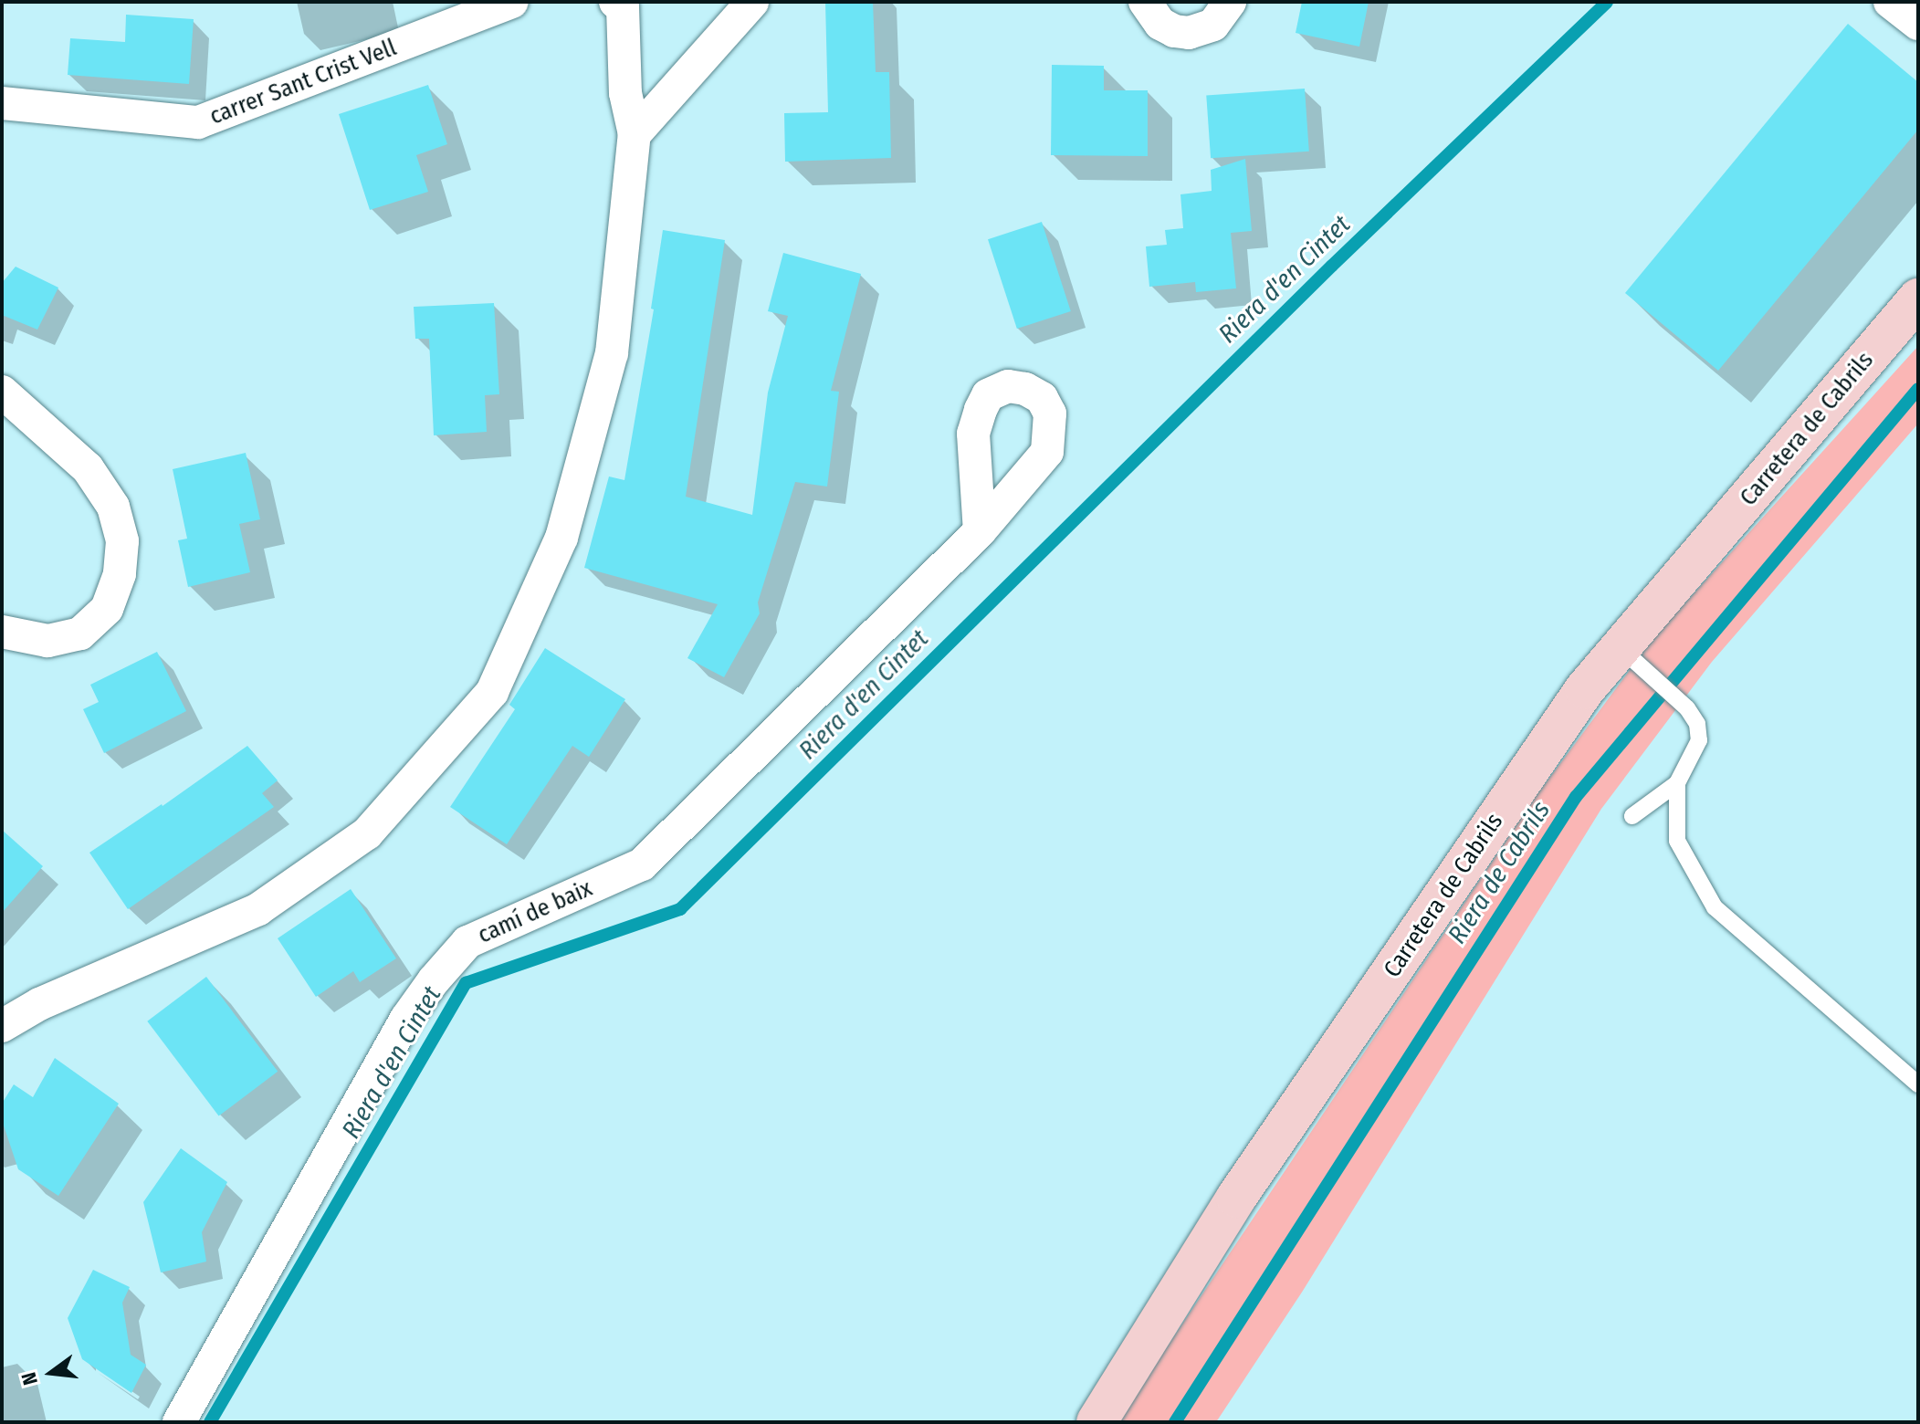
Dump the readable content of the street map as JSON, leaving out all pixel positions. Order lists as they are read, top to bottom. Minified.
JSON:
{"streets":{"street":["carrer Sant Crist Vell","Carretera de Cabrils","camí de baix"]},"water":["Riera d'en Cintet","Riera de Cabrils"],"north":"left"}
